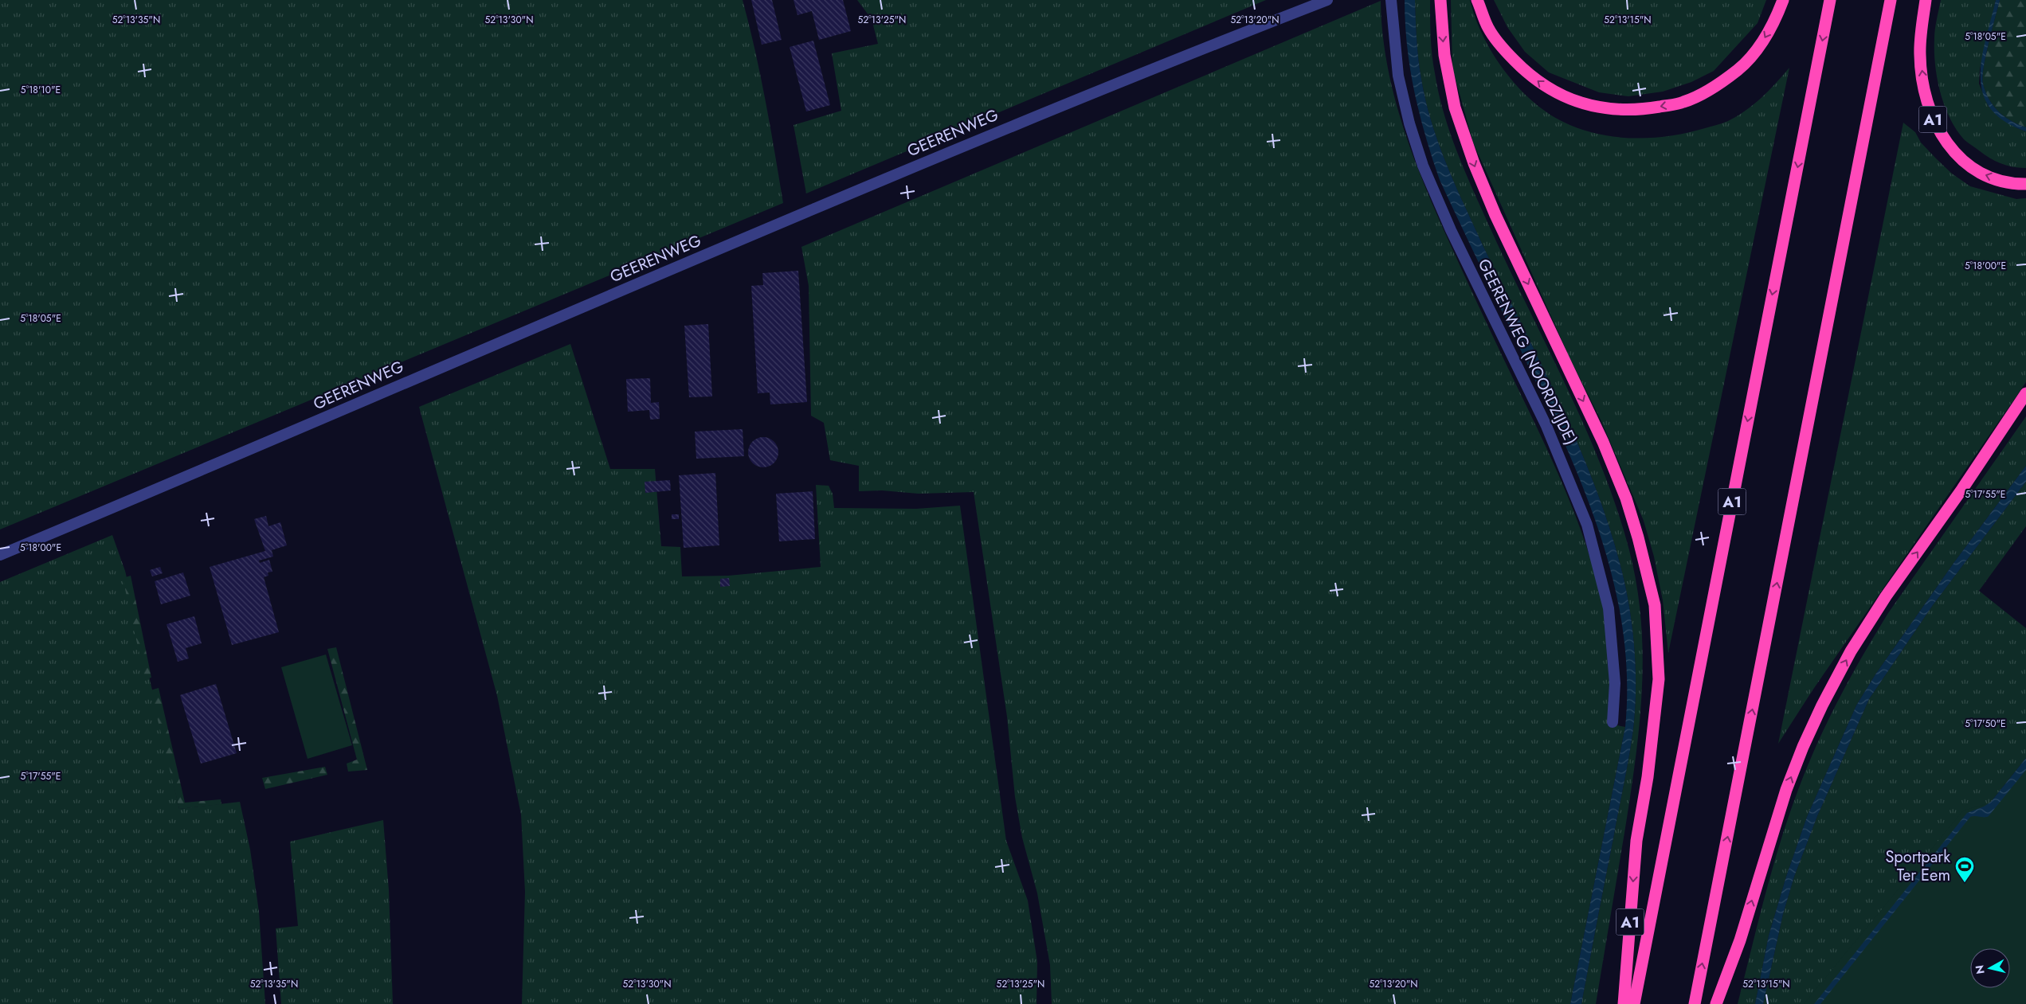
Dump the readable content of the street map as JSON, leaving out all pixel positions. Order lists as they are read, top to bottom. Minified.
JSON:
{"streets":{"highway":["A1"],"street":["GEERENWEG","GEERENWEG (NOORDZIJDE)"]},"places":{"sports":["Sportpark Ter Eem"]},"north":"left","coordinates":["52°13'35\"N","52°13'30\"N","52°13'25\"N","52°13'20\"N","52°13'15\"N","5°18'05\"E","5°18'10\"E","5°18'00\"E","5°17'55\"E","5°17'50\"E"]}
